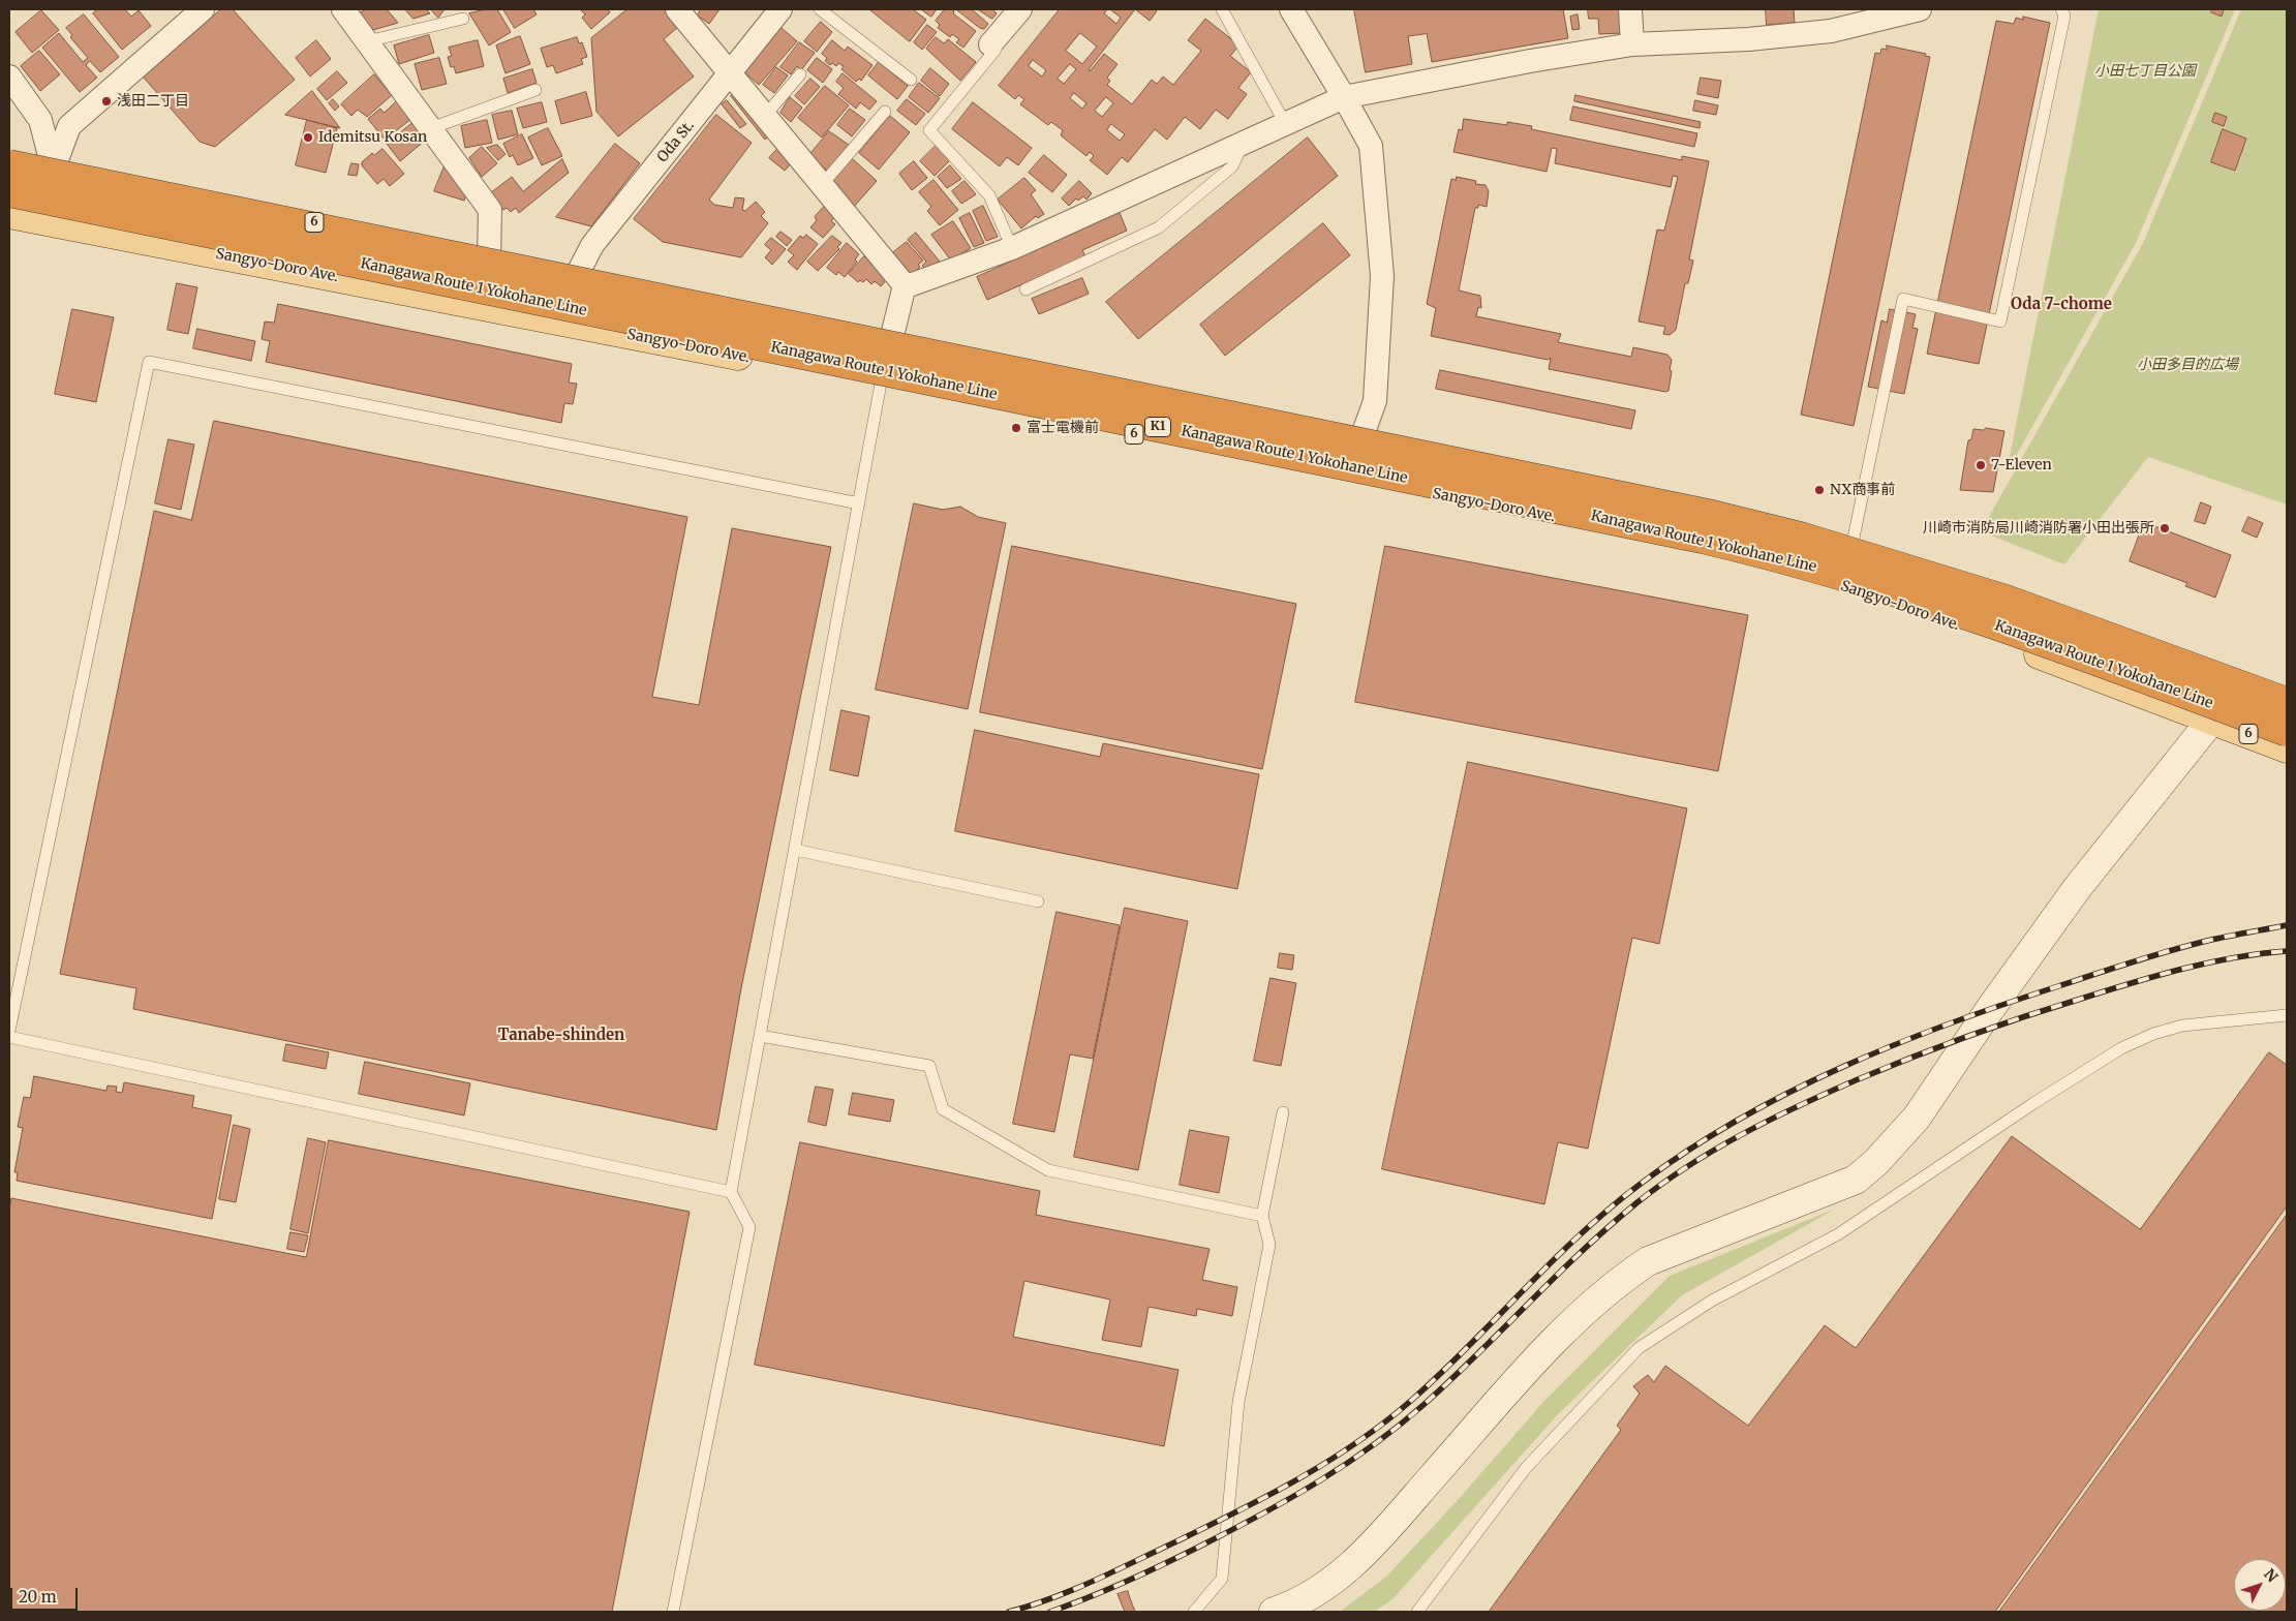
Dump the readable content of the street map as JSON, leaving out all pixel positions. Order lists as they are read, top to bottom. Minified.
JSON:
{"streets":{"highway":["Kanagawa Route 1 Yokohane Line","K1"],"main road":["6","Sangyo-Doro Ave."],"street":["Oda St."]},"crossings":[["Oda St.","6"]],"districts":["Oda 7-chome","Tanabe-shinden"],"parks":["小田七丁目公園","小田多目的広場"],"places":["浅田二丁目","Idemitsu Kosan","富士電機前","7-Eleven","NX商事前","川崎市消防局川崎消防署小田出張所"],"scale_bar":"20 m","north":"top right"}
